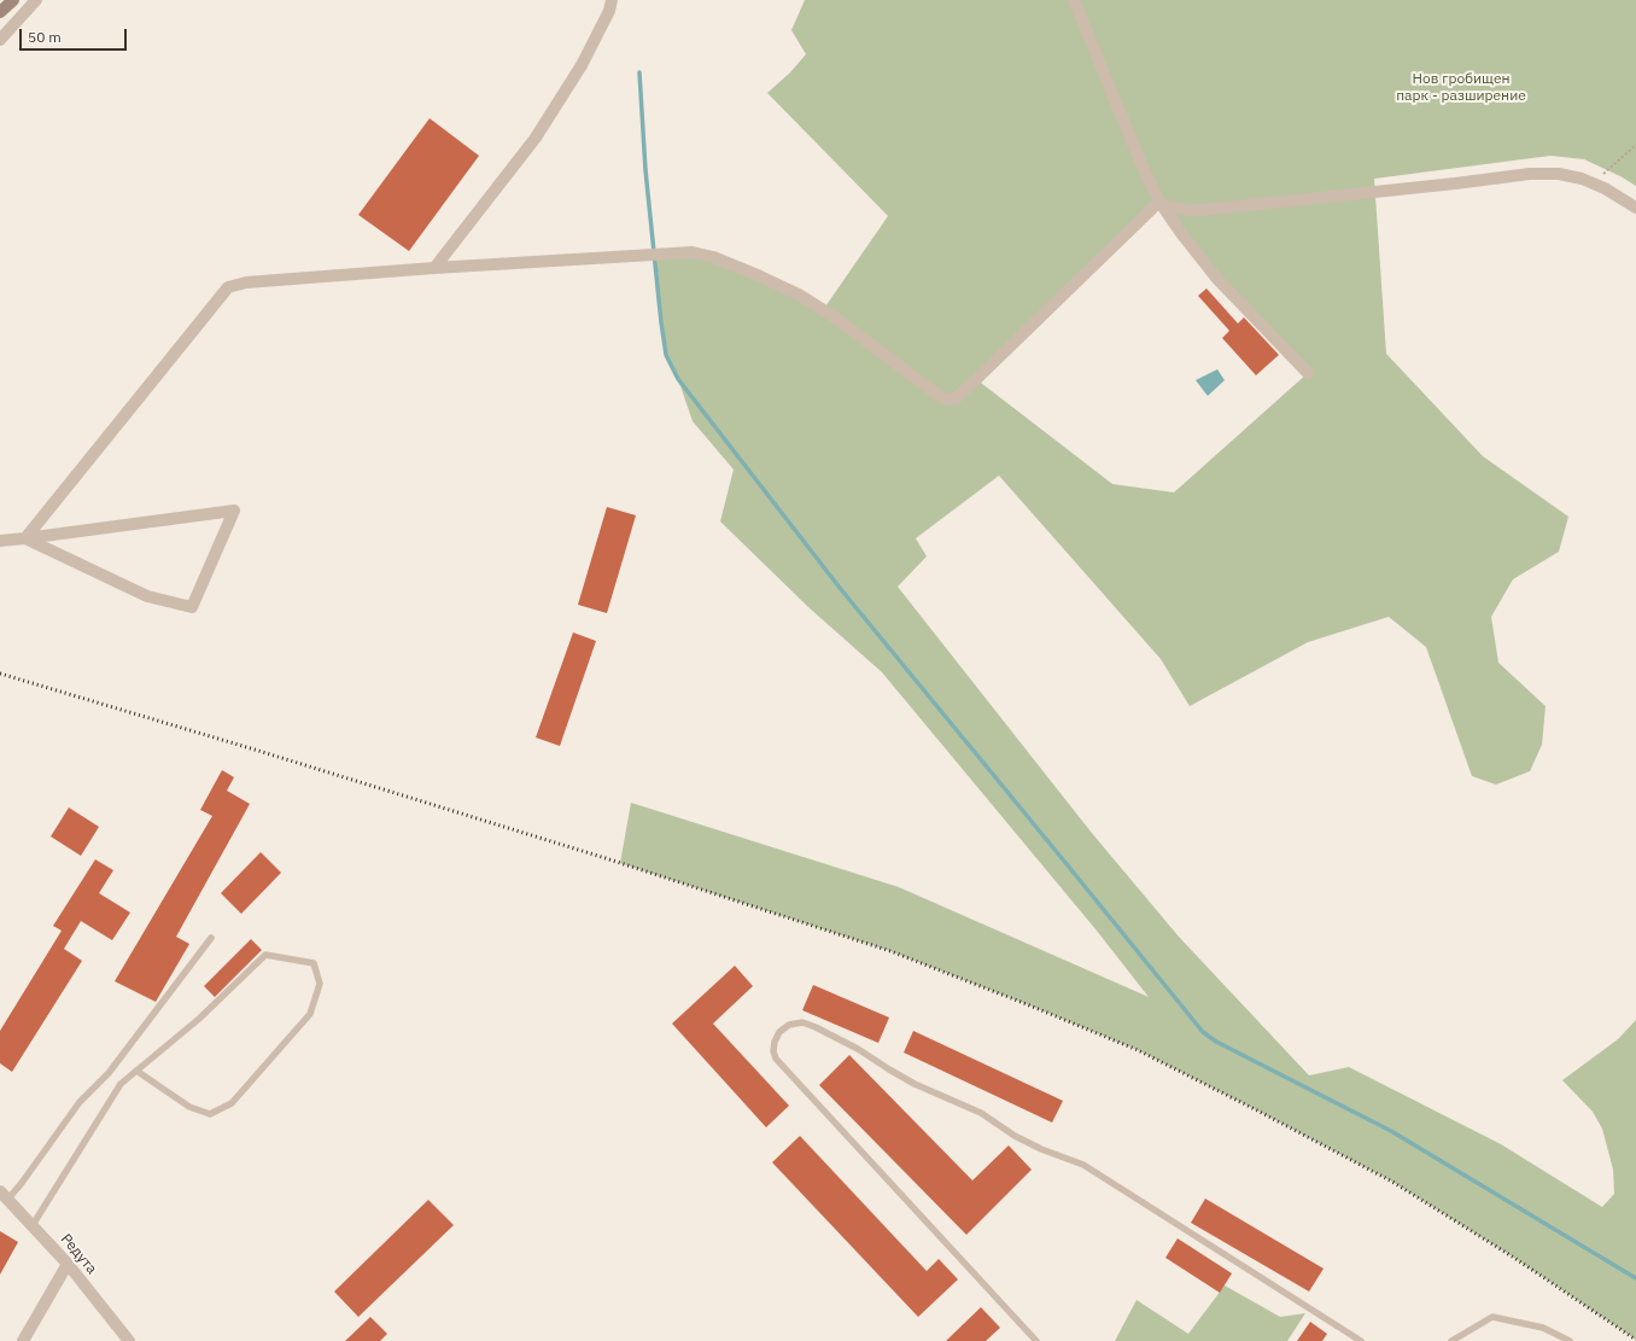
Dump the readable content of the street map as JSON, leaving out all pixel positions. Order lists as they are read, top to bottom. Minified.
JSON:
{"streets":{"street":["Редута"]},"parks":["Нов гробищен парк - разширение"],"scale_bar":"50 m"}
